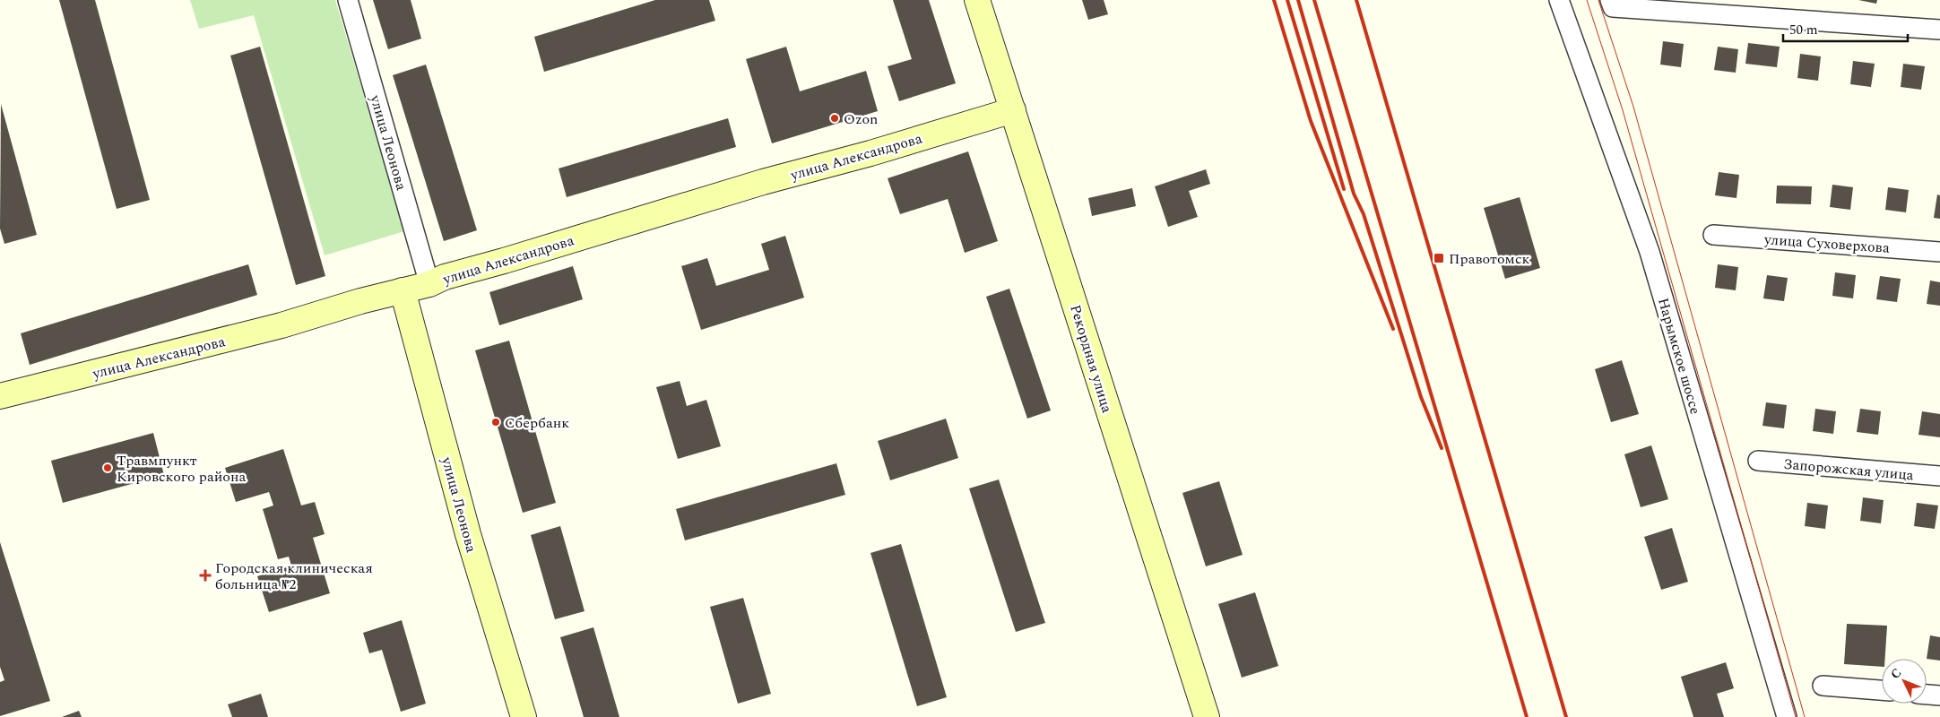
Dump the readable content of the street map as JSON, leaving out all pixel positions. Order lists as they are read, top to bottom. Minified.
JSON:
{"streets":{"street":["улица Леонова","улица Александрова","улица Суховерхова","Нарымское шоссе","Рекордная улица","Запорожская улица"]},"crossings":[["улица Леонова","улица Александрова"],["улица Александрова","Рекордная улица"]],"places":{"other":["Ozon","Сбербанк","Травмпункт Кировского района"],"transit":["Правотомск"],"health":["Городская клиническая больница №2"]},"scale_bar":"50 m","north":"top left"}
